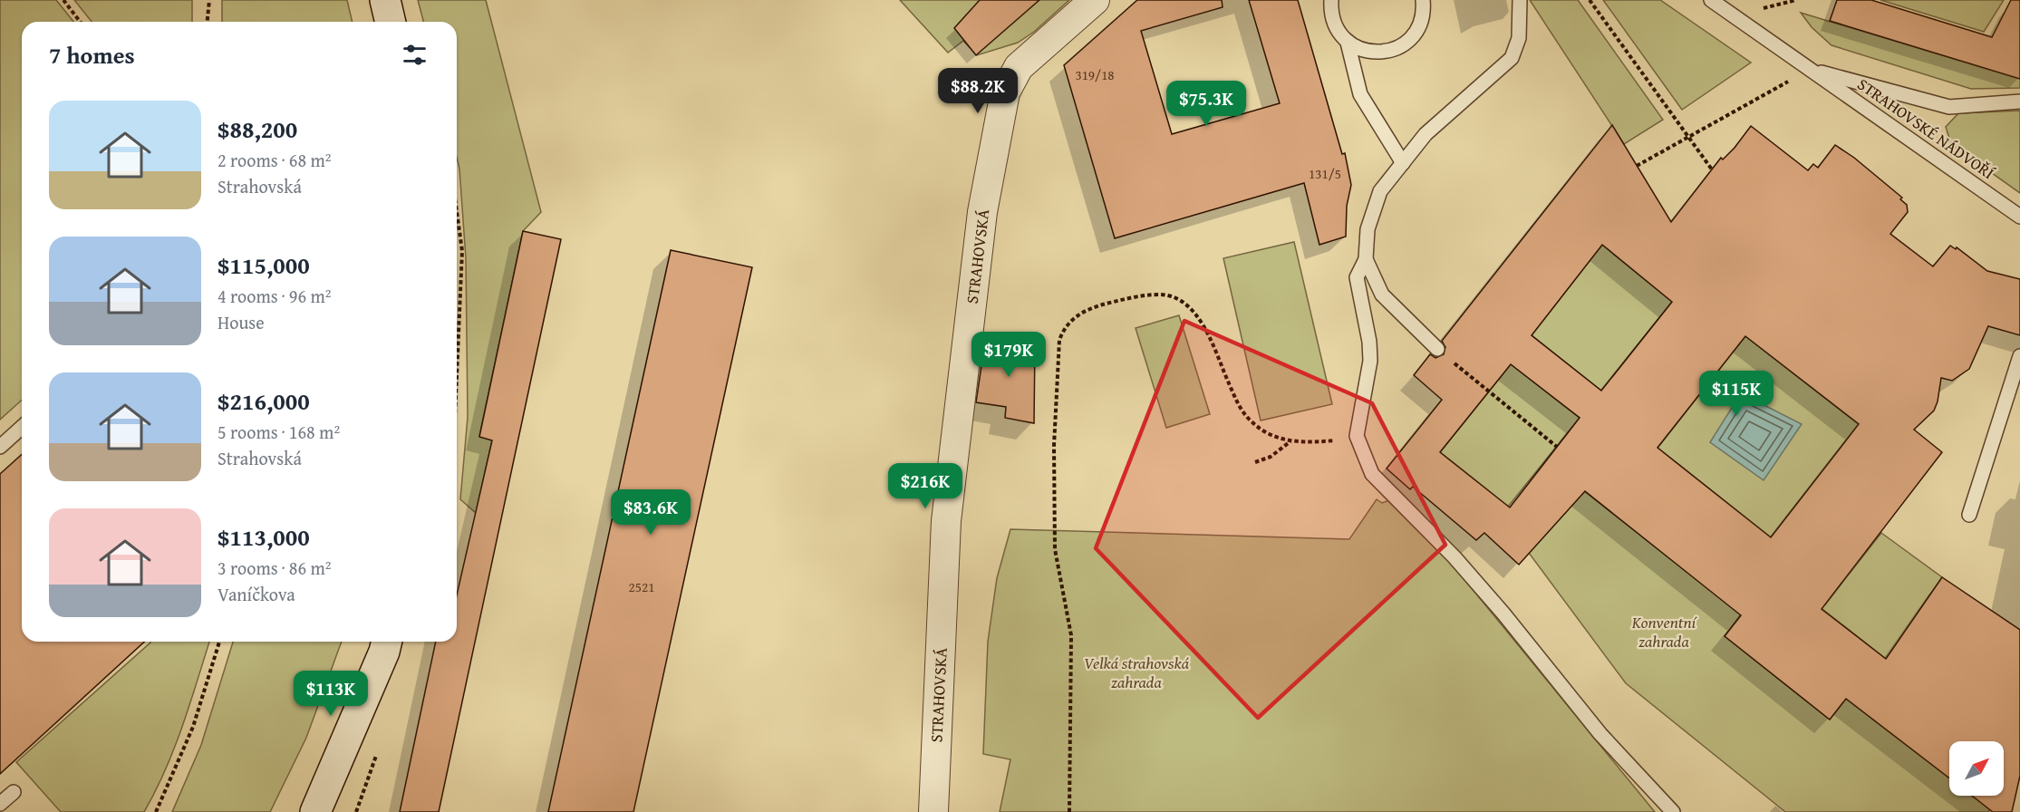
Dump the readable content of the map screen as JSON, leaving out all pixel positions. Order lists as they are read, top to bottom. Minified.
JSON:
{"streets":{"street":["STRAHOVSKÁ"],"lane":["STRAHOVSKÉ NÁDVOŘÍ"]},"parks":["Konventní zahrada","Velká strahovská zahrada"],"house_numbers":["319/18","131/5","2521"],"north":"top right","page":{"heading":"7 homes","price":["$88.2K","$75.3K","$179K","$115K","$216K","$83.6K","$113K"],"list":[{"name":"$88,200","note":"2 rooms · 68 m² · Strahovská"},{"name":"$115,000","note":"4 rooms · 96 m² · House"},{"name":"$216,000","note":"5 rooms · 168 m² · Strahovská"},{"name":"$113,000","note":"3 rooms · 86 m² · Vaníčkova"}]}}
